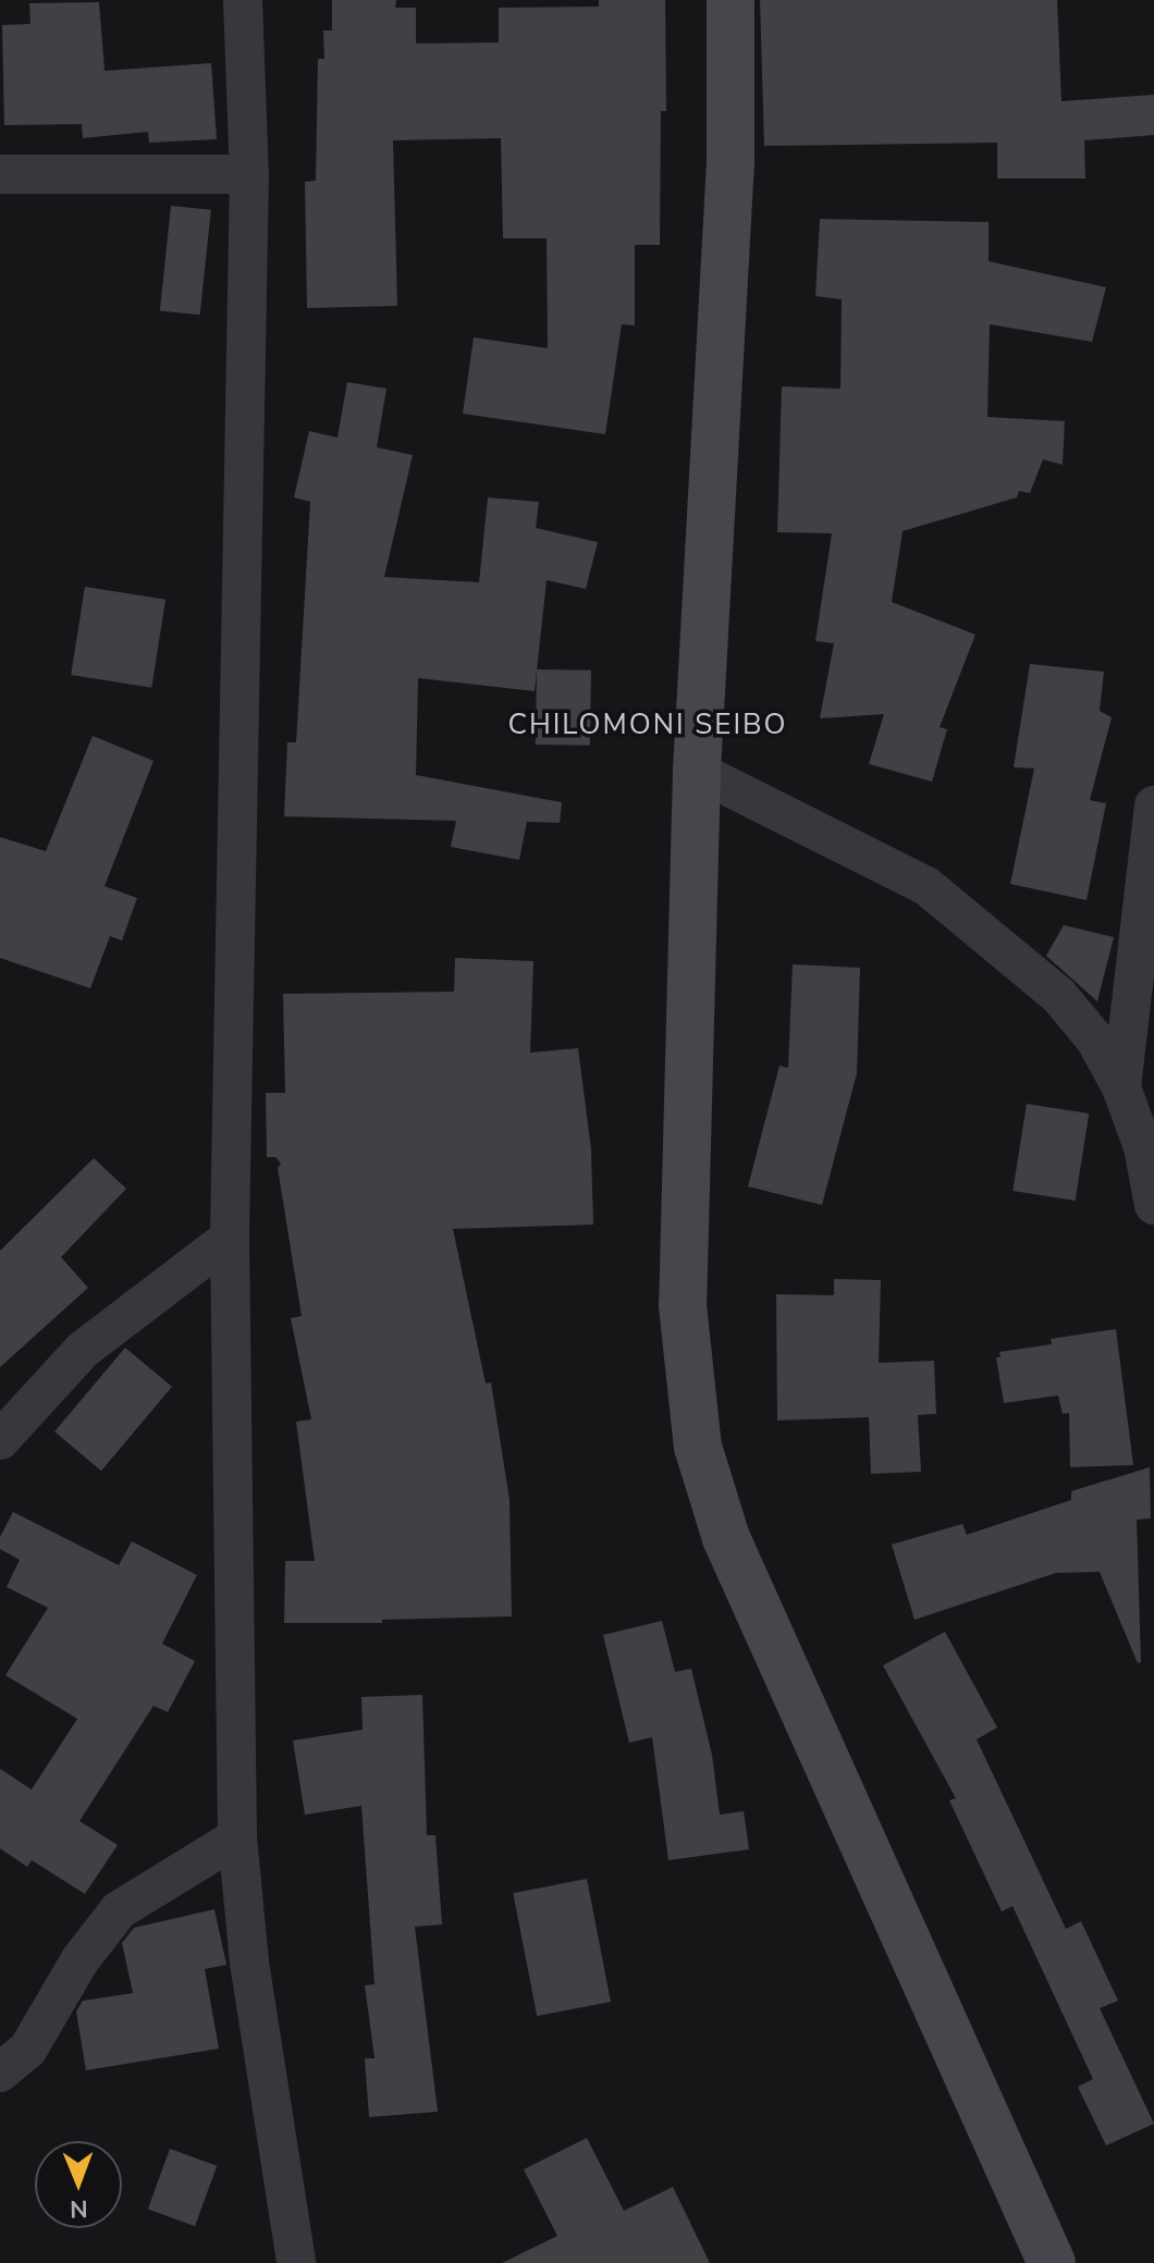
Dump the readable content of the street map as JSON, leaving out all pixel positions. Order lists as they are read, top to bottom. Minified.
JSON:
{"districts":["CHILOMONI SEIBO"],"north":"bottom"}
